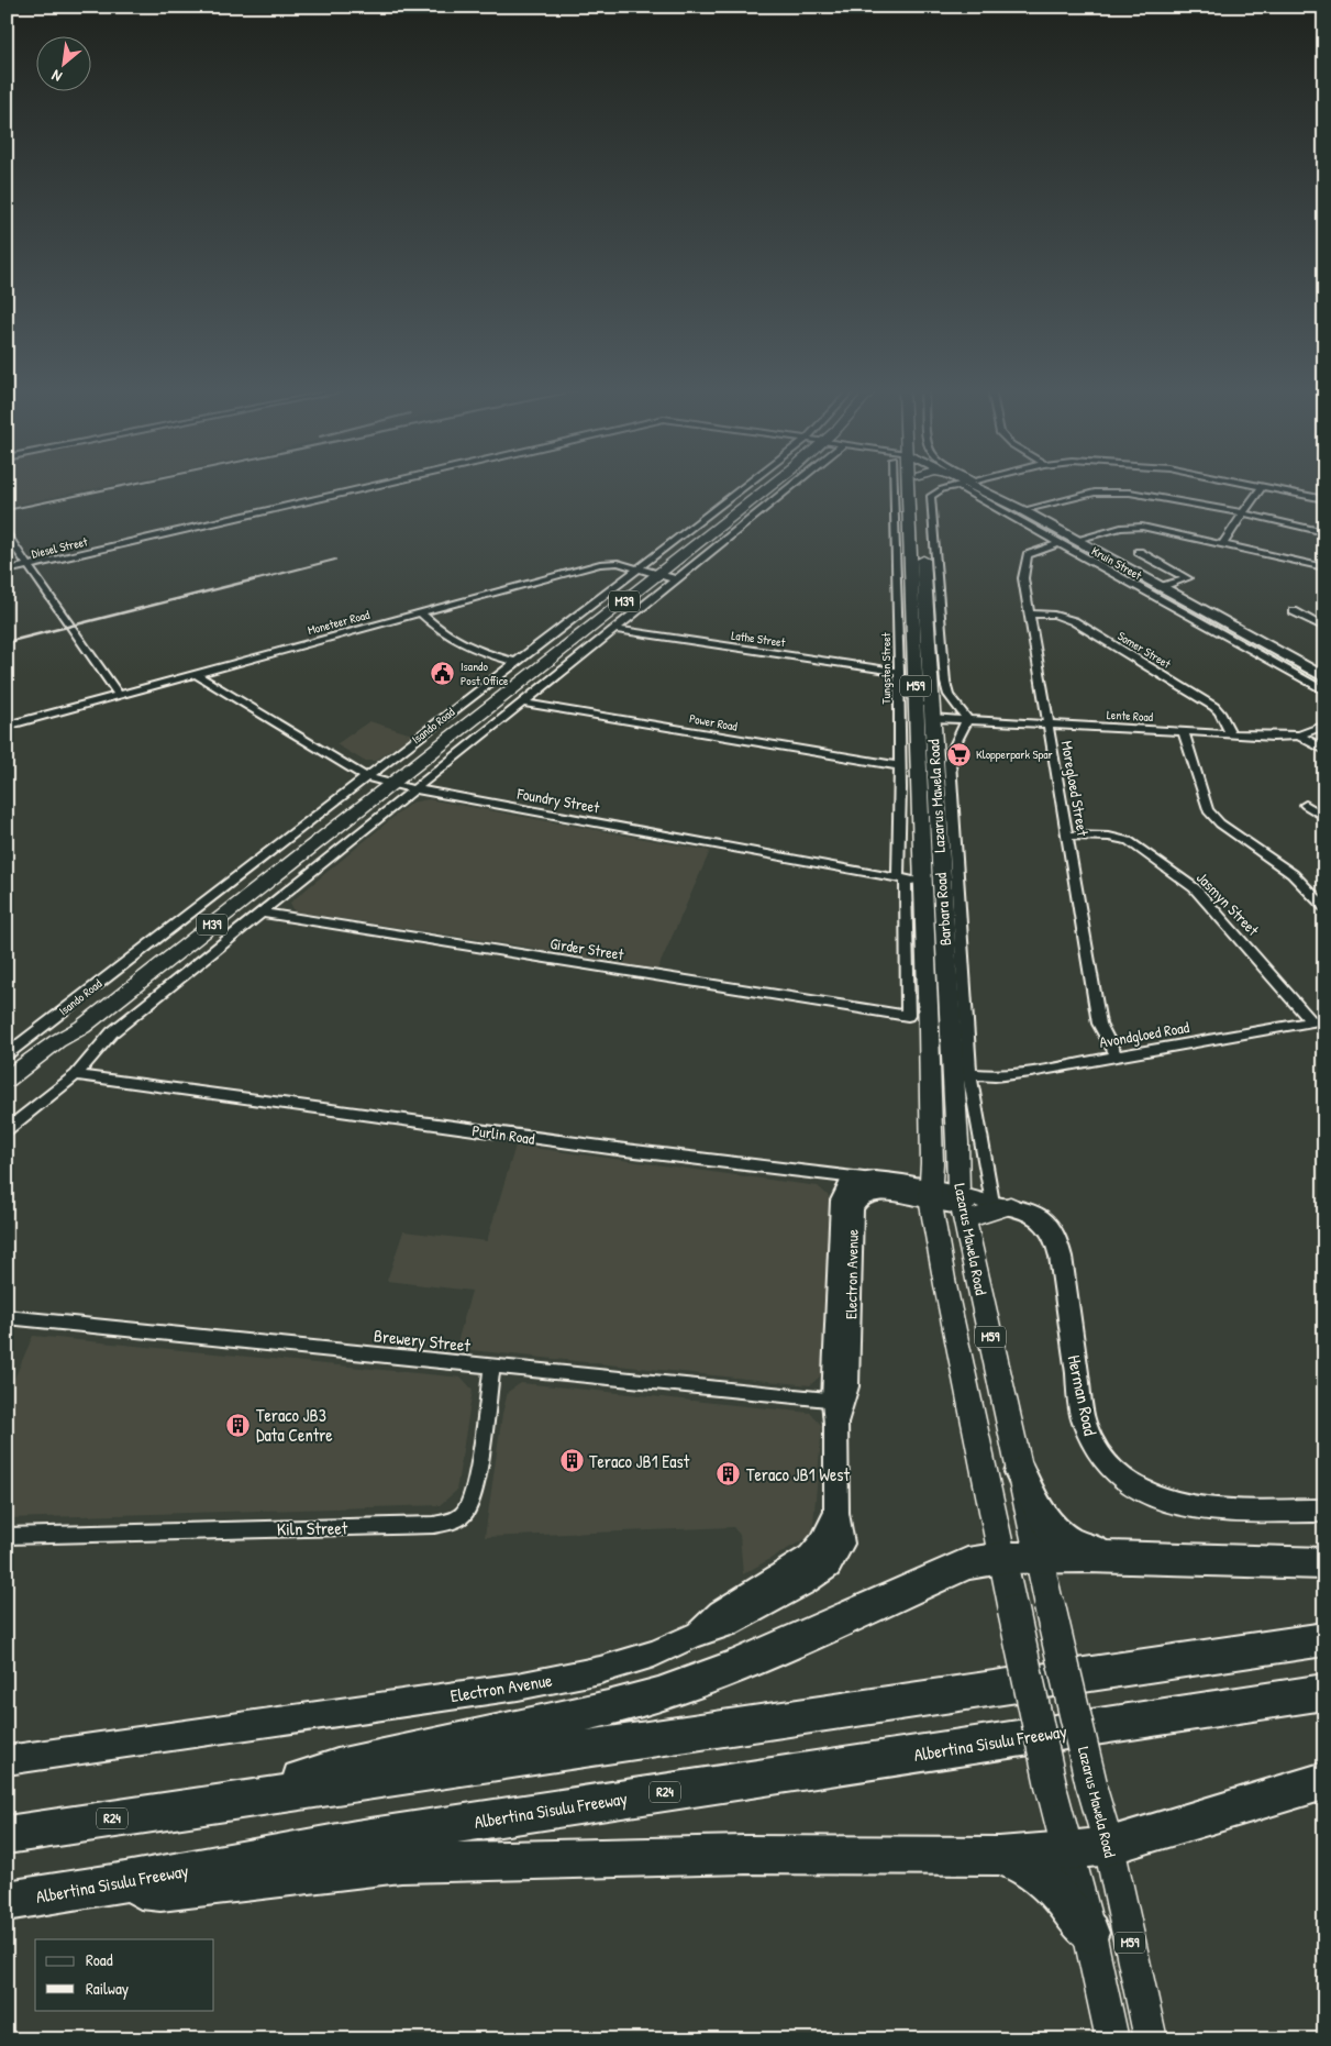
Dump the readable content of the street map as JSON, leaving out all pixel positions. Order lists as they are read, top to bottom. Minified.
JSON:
{"streets":{"highway":["Albertina Sisulu Freeway","R24"],"main road":["Kruin Street","M39","M59","Isando Road","Lazarus Mawela Road","Purlin Road","Electron Avenue","Herman Road"],"street":["Diesel Street","Moneteer Road","Lathe Street","Somer Street","Tungsten Street","Lente Road","Power Road","Moregloed Street","Foundry Street","Jasmyn Street","Barbara Road","Girder Street","Avondgloed Road","Brewery Street","Kiln Street"]},"crossings":[["Kruin Street","Moregloed Street"],["Moneteer Road","Isando Road"],["Moneteer Road","Foundry Street"],["Lathe Street","Tungsten Street"],["Somer Street","Lente Road"],["Somer Street","Moregloed Street"],["Tungsten Street","Power Road"],["Tungsten Street","Foundry Street"],["Tungsten Street","Girder Street"],["Lente Road","Moregloed Street"],["Lente Road","Lazarus Mawela Road"],["Lente Road","Barbara Road"],["Isando Road","Foundry Street"],["Moregloed Street","Jasmyn Street"],["Moregloed Street","Avondgloed Road"],["Lazarus Mawela Road","Foundry Street"],["Lazarus Mawela Road","Purlin Road"],["Lazarus Mawela Road","Electron Avenue"],["Jasmyn Street","Avondgloed Road"],["Barbara Road","Avondgloed Road"],["Barbara Road","Herman Road"],["Purlin Road","Electron Avenue"],["Electron Avenue","Brewery Street"],["Brewery Street","Kiln Street"]],"places":{"public building":["Isando Post Office"],"supermarket":["Klopperpark Spar"],"building":["Teraco JB3 Data Centre","Teraco JB1 East","Teraco JB1 West"]},"legend":["Road","Railway"],"north":"bottom left"}
